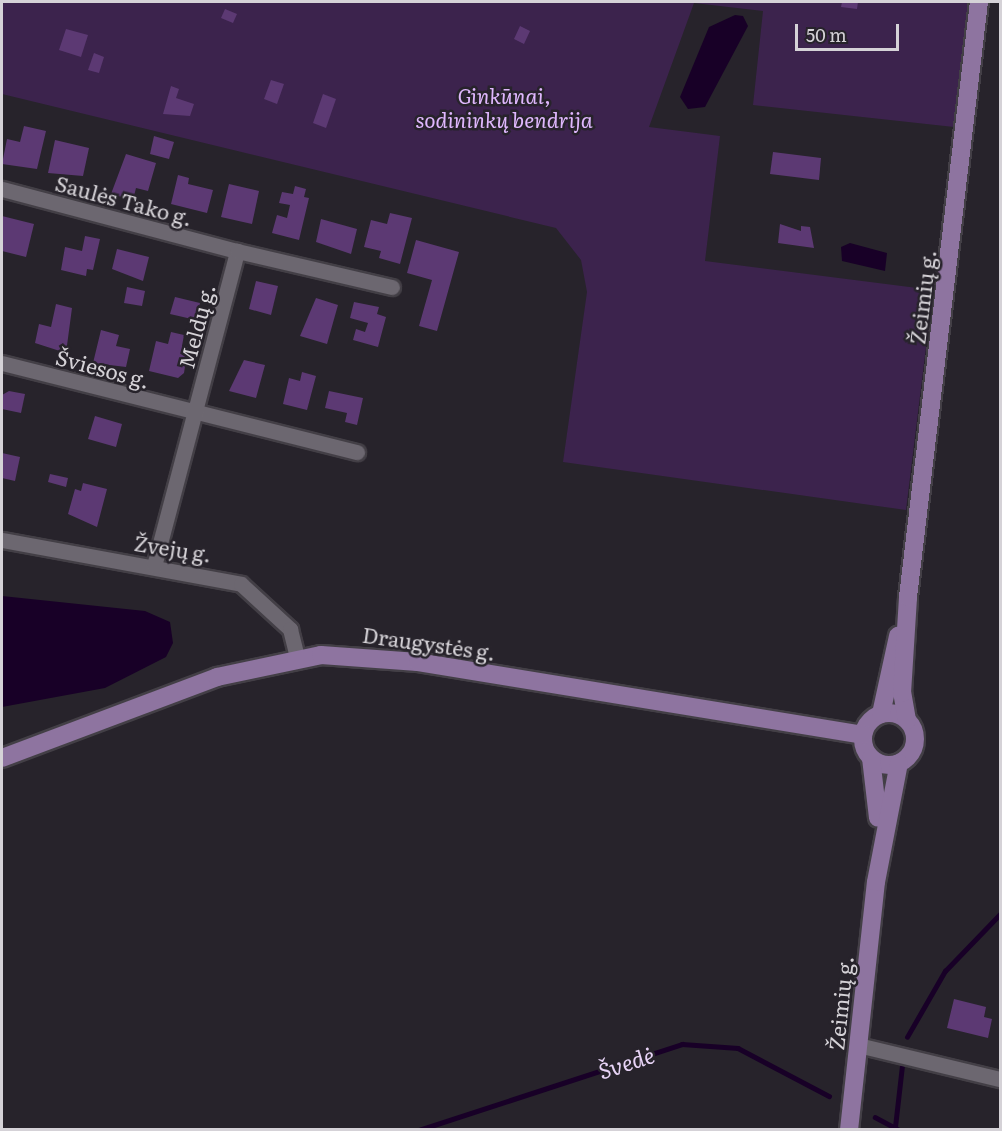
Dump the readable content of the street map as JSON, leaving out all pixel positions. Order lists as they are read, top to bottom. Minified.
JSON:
{"streets":{"main road":["Žeimių g.","Draugystės g."],"street":["Saulės Tako g.","Meldų g.","Šviesos g.","Žvejų g."]},"crossings":[["Saulės Tako g.","Meldų g."],["Žeimių g.","Draugystės g."],["Meldų g.","Šviesos g."],["Meldų g.","Žvejų g."],["Žvejų g.","Draugystės g."]],"water":["Švedė"],"parks":["Ginkūnai, sodininkų bendrija"],"scale_bar":"50 m"}
